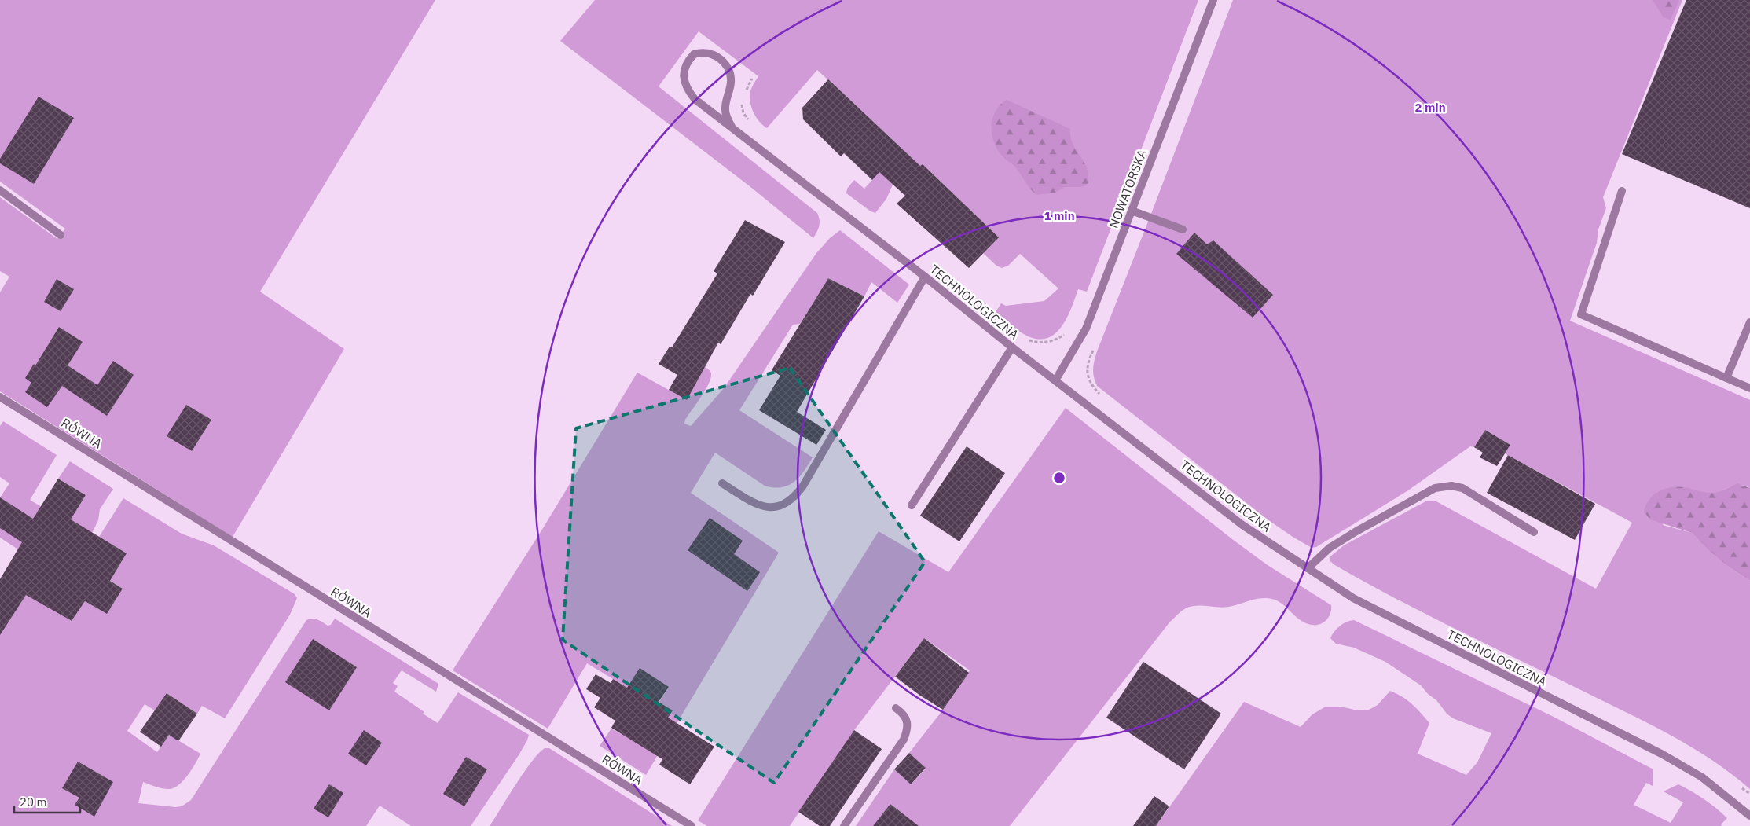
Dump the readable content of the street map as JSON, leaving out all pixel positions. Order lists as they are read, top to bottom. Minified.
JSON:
{"streets":{"street":["NOWATORSKA","TECHNOLOGICZNA","RÓWNA"]},"crossings":[["NOWATORSKA","TECHNOLOGICZNA"]],"scale_bar":"20 m","rings":["2 min","1 min"]}
